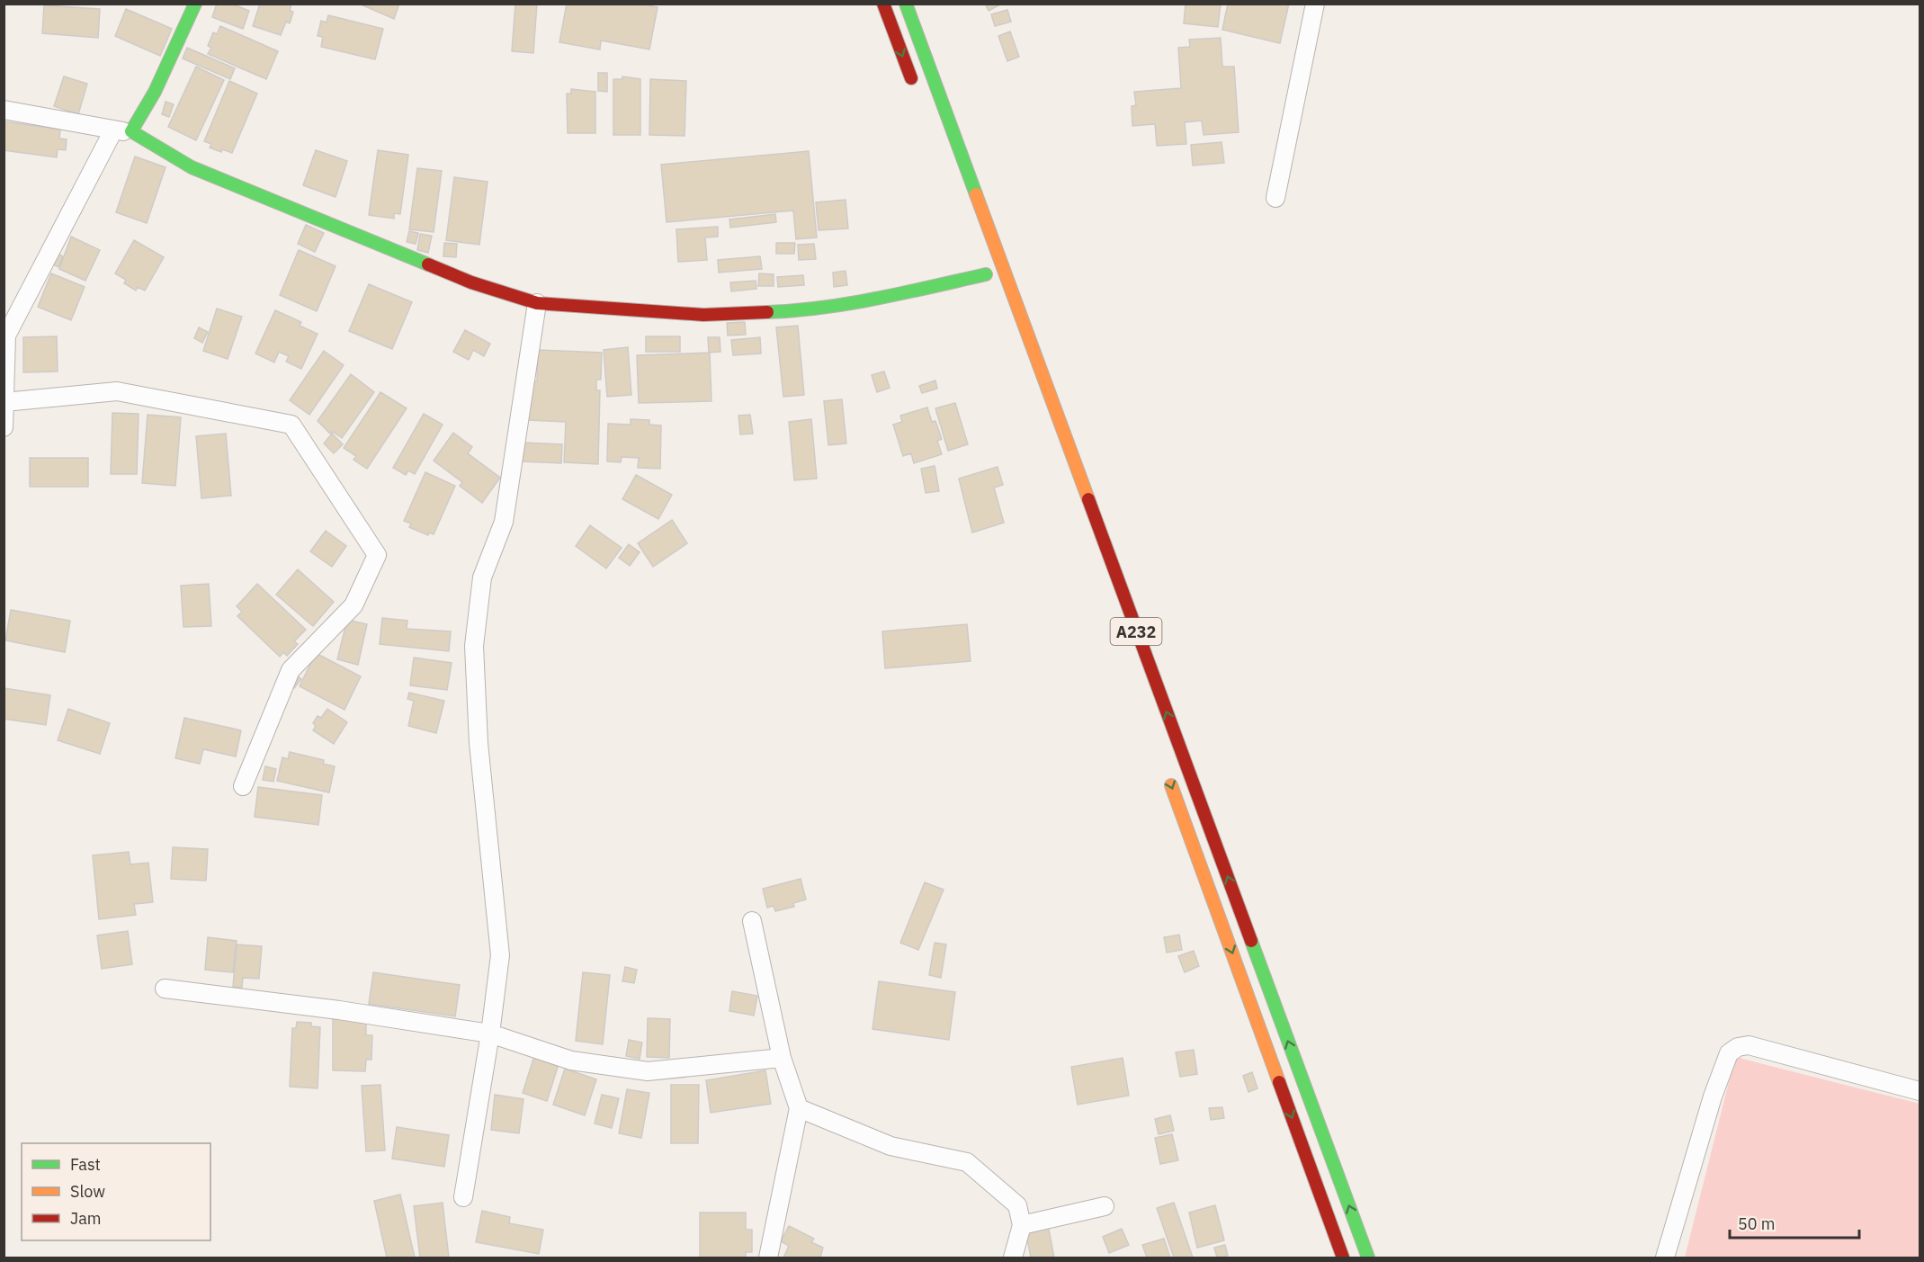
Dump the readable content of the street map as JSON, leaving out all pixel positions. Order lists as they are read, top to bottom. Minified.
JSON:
{"streets":{"main road":["A232"]},"legend":["Fast","Slow","Jam"],"scale_bar":"50 m"}
